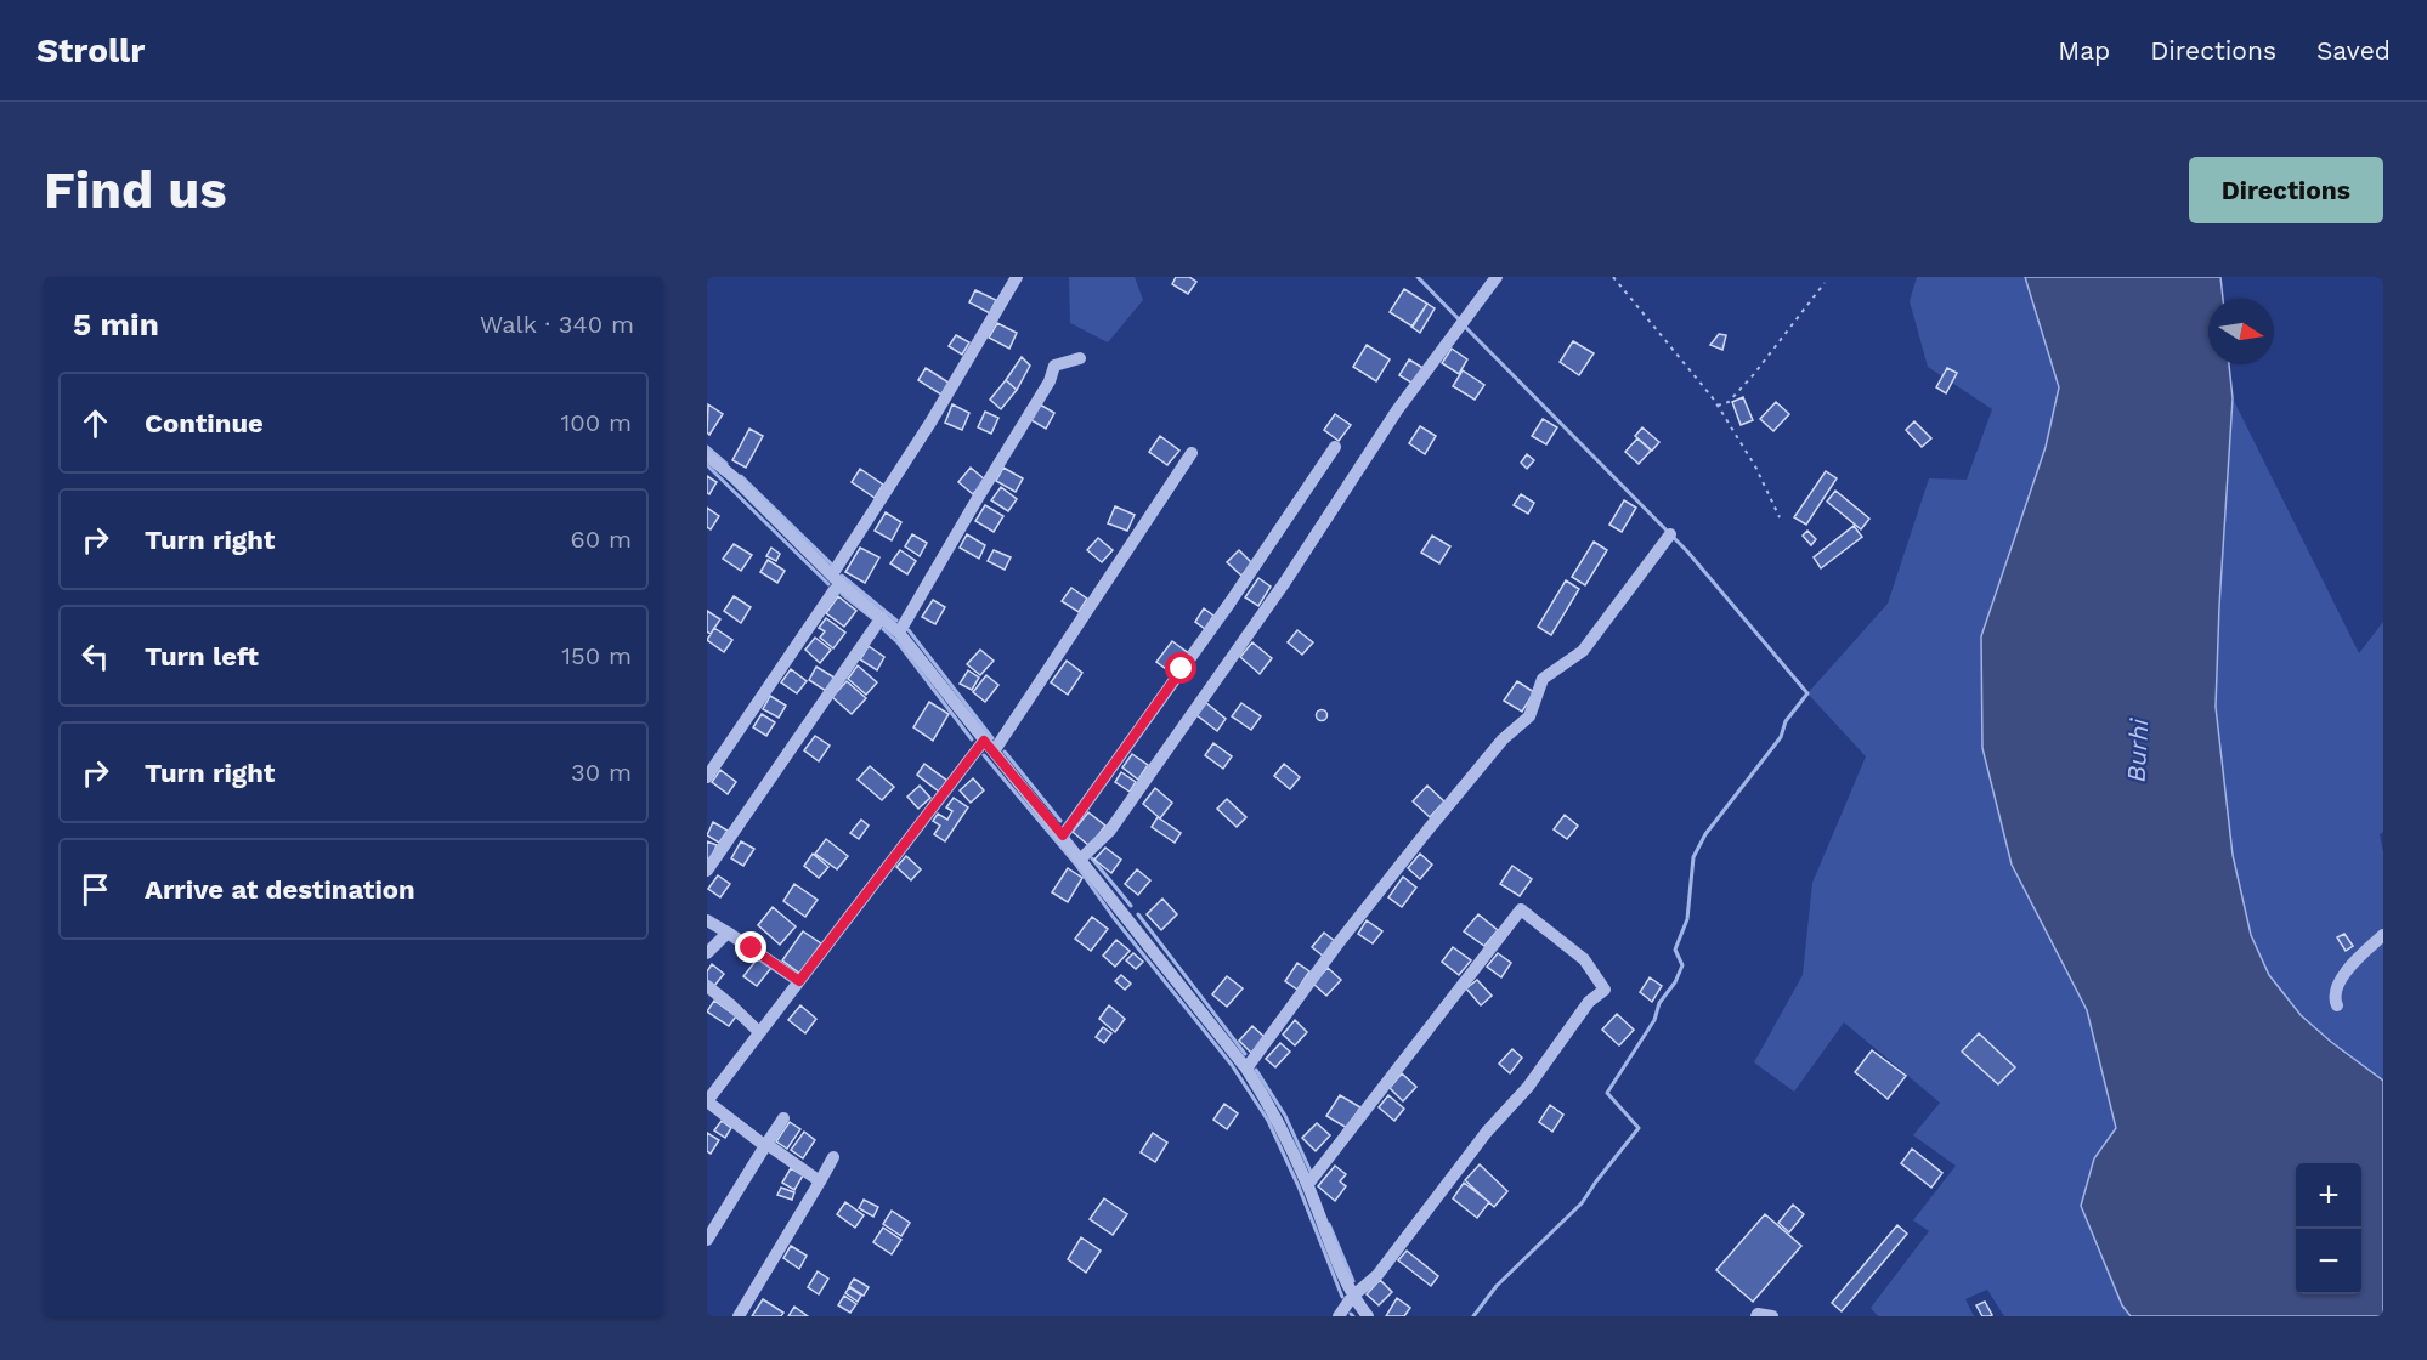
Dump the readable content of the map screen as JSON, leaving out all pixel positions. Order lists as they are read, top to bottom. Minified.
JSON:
{"water":["Burhi"],"north":"right","page":{"header":"Strollr","nav":["Map","Directions","Saved"],"buttons":"Directions","title":"Find us","heading":["5 min","Walk · 340 m"],"list":[["Continue","100 m"],["Turn right","60 m"],["Turn left","150 m"],["Turn right","30 m"],"Arrive at destination"],"map_buttons":["+","−"]}}
